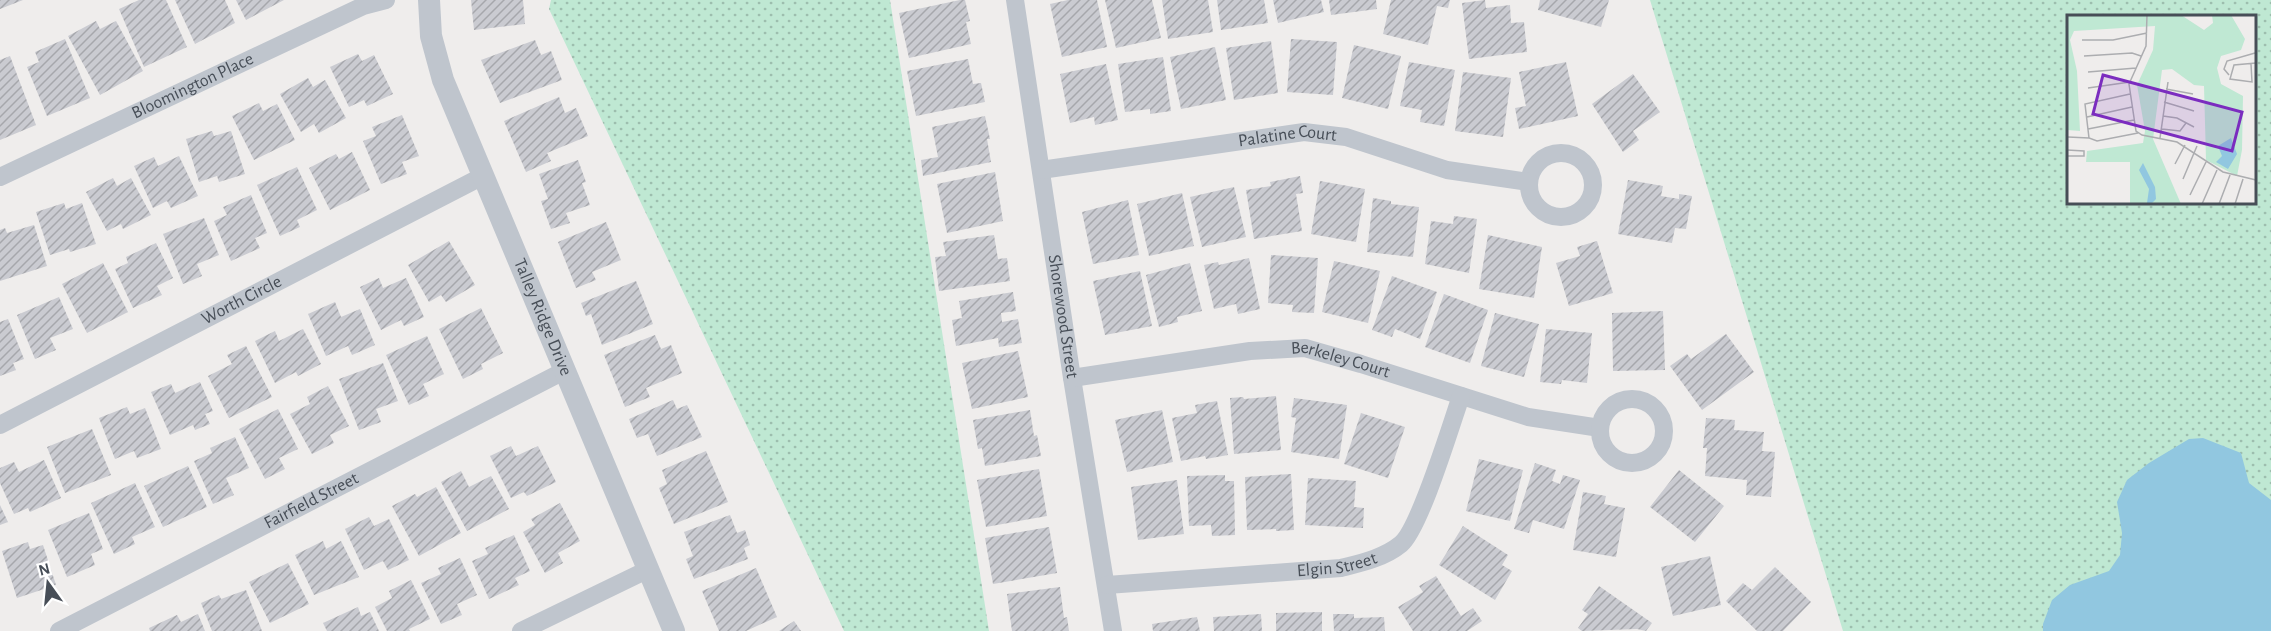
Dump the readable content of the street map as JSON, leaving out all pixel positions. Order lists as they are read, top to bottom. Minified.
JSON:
{"streets":{"street":["Bloomington Place","Palatine Court","Worth Circle","Shorewood Street","Talley Ridge Drive","Berkeley Court","Fairfield Street","Elgin Street"]},"crossings":[["Palatine Court","Shorewood Street"],["Worth Circle","Talley Ridge Drive"],["Shorewood Street","Berkeley Court"],["Shorewood Street","Elgin Street"],["Talley Ridge Drive","Fairfield Street"],["Berkeley Court","Elgin Street"]],"north":"top"}
